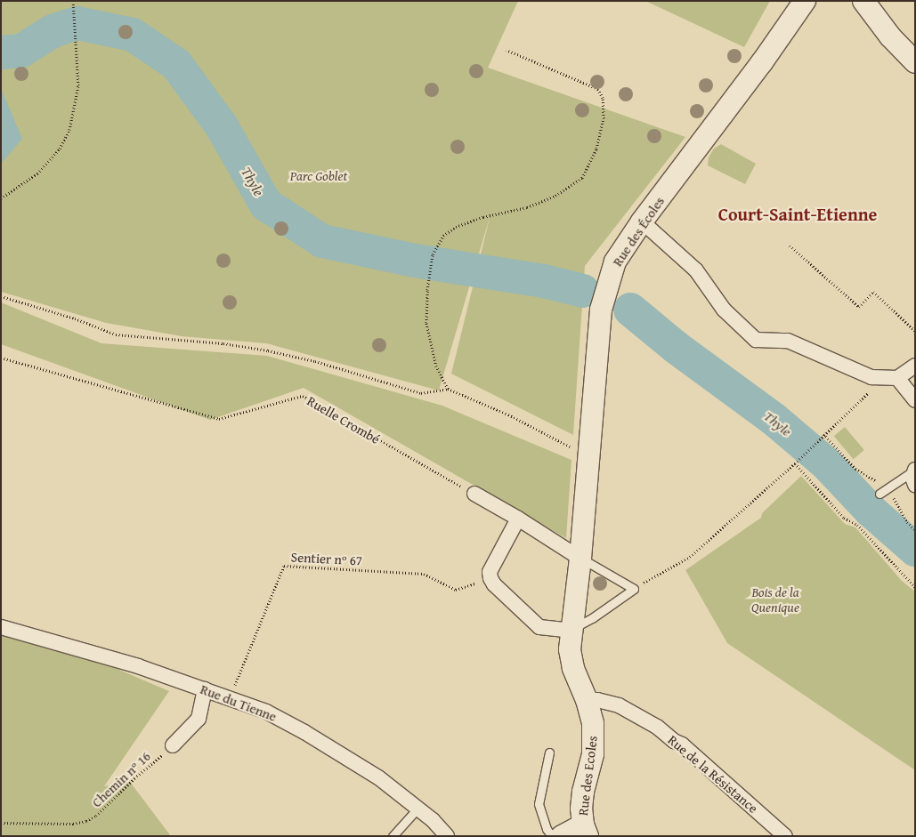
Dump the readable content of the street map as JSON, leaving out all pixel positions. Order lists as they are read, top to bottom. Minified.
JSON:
{"streets":{"street":["Rue des Écoles","Rue du Tienne","Rue de la Résistance","Rue des Ecoles"],"path":["Ruelle Crombé","Sentier nᵒ 67","Chemin nᵒ 16"]},"crossings":[["Rue des Écoles","Rue des Ecoles"],["Rue de la Résistance","Rue des Ecoles"]],"districts":["Court-Saint-Etienne"],"water":["Thyle"],"parks":["Parc Goblet","Bois de la Quenique"]}
